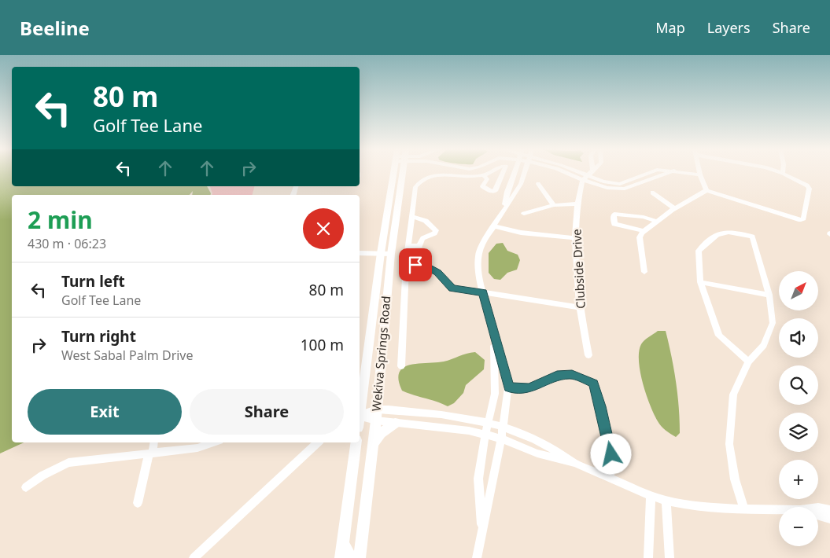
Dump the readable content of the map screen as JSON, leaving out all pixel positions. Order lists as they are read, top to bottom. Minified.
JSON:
{"streets":{"main road":["Wekiva Springs Road"],"street":["Clubside Drive"]},"north":"top right","page":{"header":"Beeline","nav":["Map","Layers","Share"],"turn":["80 m","Golf Tee Lane"],"heading":["2 min","430 m · 06:23"],"list":[{"name":"Turn left","note":"Golf Tee Lane","value":"80 m"},{"name":"Turn right","note":"West Sabal Palm Drive","value":"100 m"}],"map_buttons":["+","−"],"buttons":["Exit","Share"]}}
